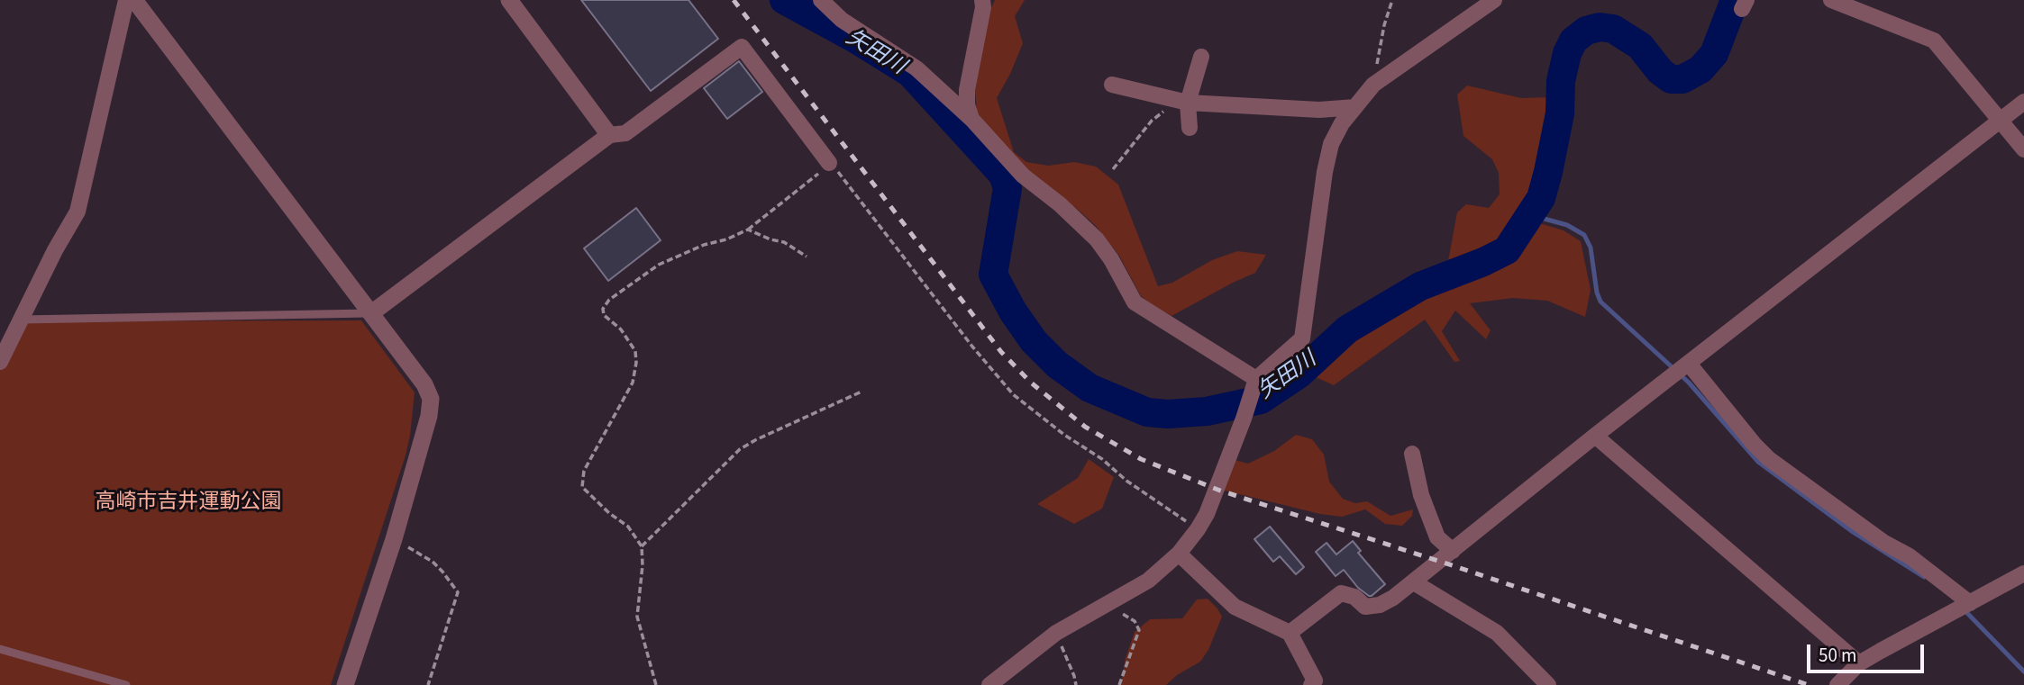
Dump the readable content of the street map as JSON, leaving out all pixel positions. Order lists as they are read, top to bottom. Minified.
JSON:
{"water":["矢田川"],"parks":["高崎市吉井運動公園"],"scale_bar":"50 m"}
